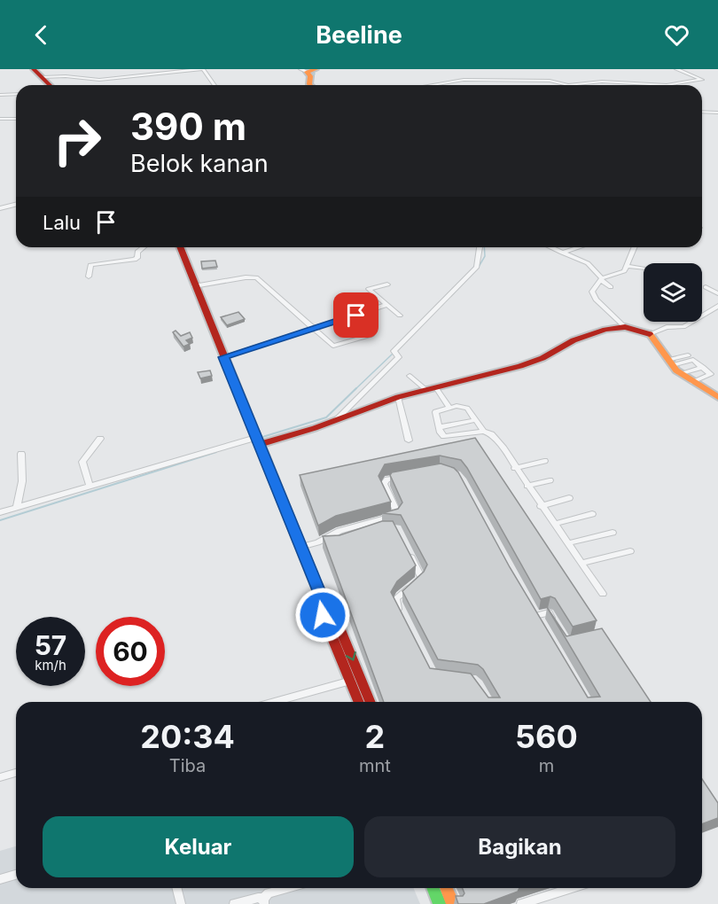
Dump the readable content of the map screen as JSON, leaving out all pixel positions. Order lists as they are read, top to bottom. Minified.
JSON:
{"page":{"header":"Beeline","turn":["390 m","Belok kanan"],"then":"Lalu","speed":"57 km/h","limit":"60","eta":["20:34","Tiba","2","mnt","560","m"],"buttons":["Keluar","Bagikan"]}}
